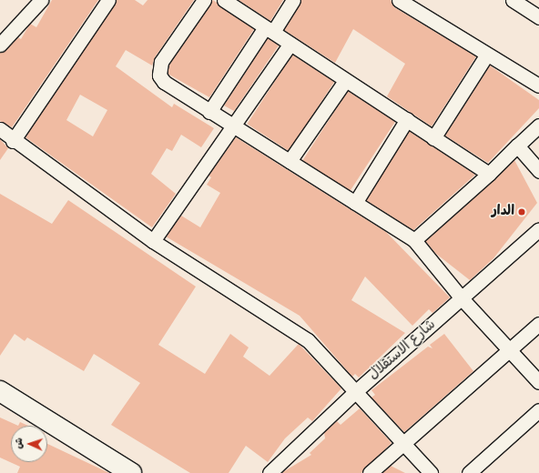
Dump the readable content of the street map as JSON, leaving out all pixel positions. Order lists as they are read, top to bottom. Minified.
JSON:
{"streets":{"street":["شارع الاستقلال"]},"places":["الدار"],"north":"left"}
